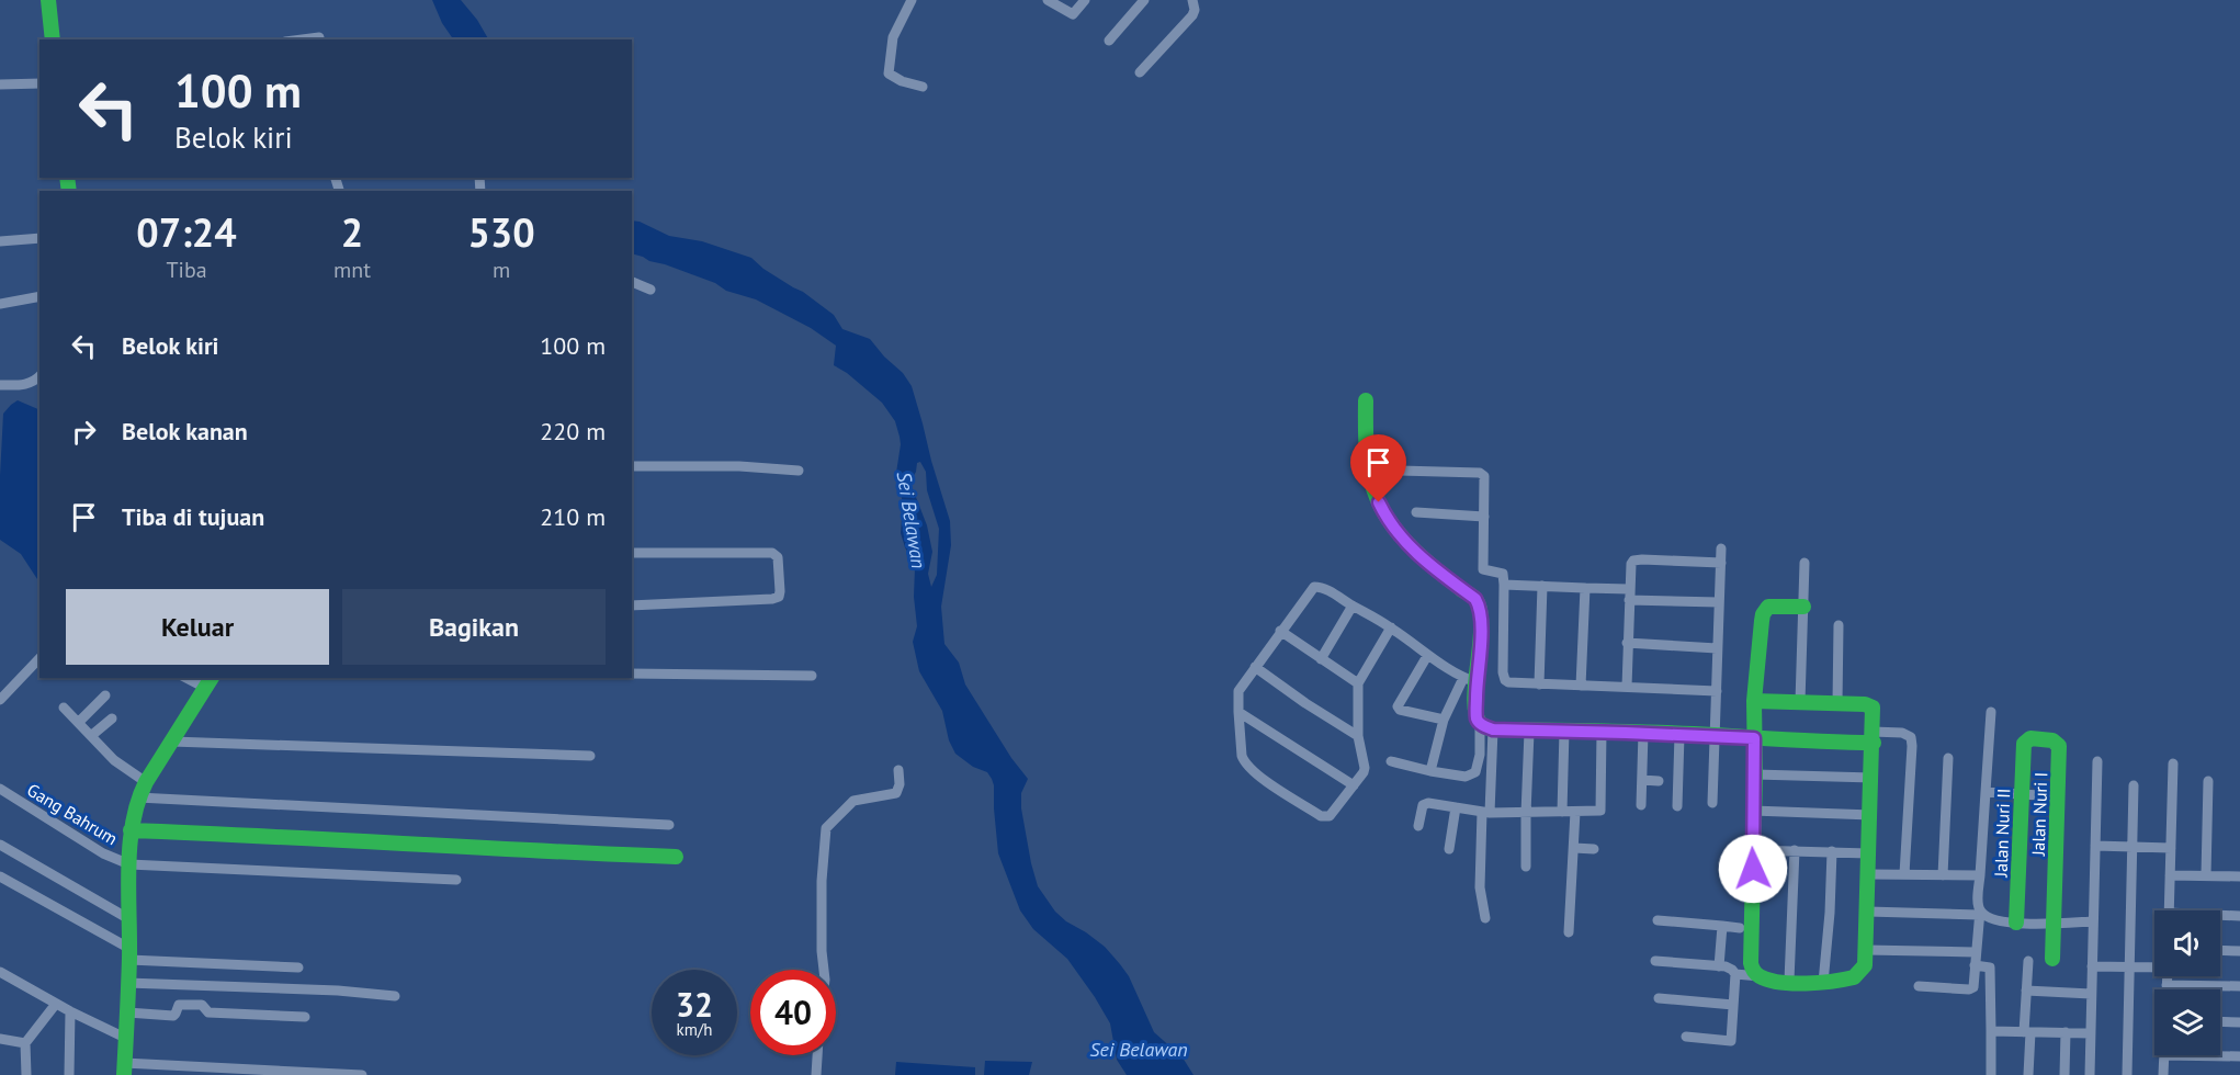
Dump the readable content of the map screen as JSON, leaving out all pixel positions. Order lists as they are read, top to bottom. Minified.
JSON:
{"streets":{"street":["Gang Bahrum","Jalan Nuri I","Jalan Nuri II"]},"crossings":[["Jalan Nuri I","Jalan Nuri II"]],"water":["Sei Belawan"],"page":{"turn":["100 m","Belok kiri"],"eta":["07:24","Tiba","2","mnt","530","m"],"list":[{"name":"Belok kiri","value":"100 m"},{"name":"Belok kanan","value":"220 m"},{"name":"Tiba di tujuan","value":"210 m"}],"buttons":["Keluar","Bagikan"],"speed":"32 km/h","limit":"40"}}
